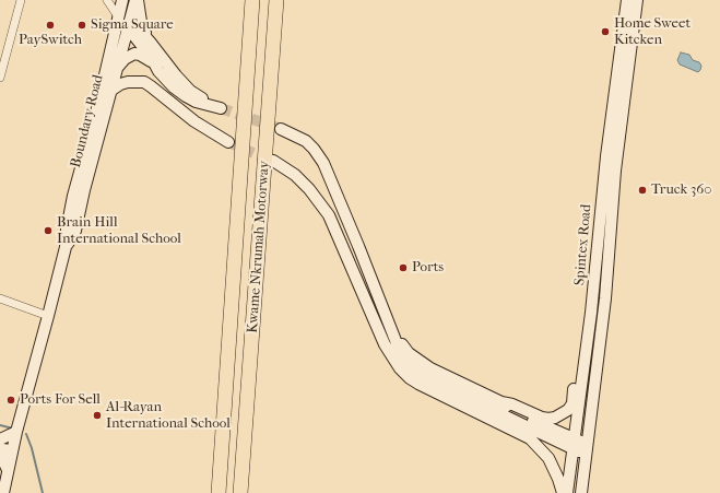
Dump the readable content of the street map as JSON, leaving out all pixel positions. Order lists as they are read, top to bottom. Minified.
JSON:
{"streets":{"highway":["Kwame Nkrumah Motorway"],"main road":["Boundary Road","Spintex Road"]},"places":["PaySwitch","Sigma Square","Home Sweet Kitcken","Truck 360","Brain Hill International School","Ports","Ports For Sell","Al-Rayan International School"]}
